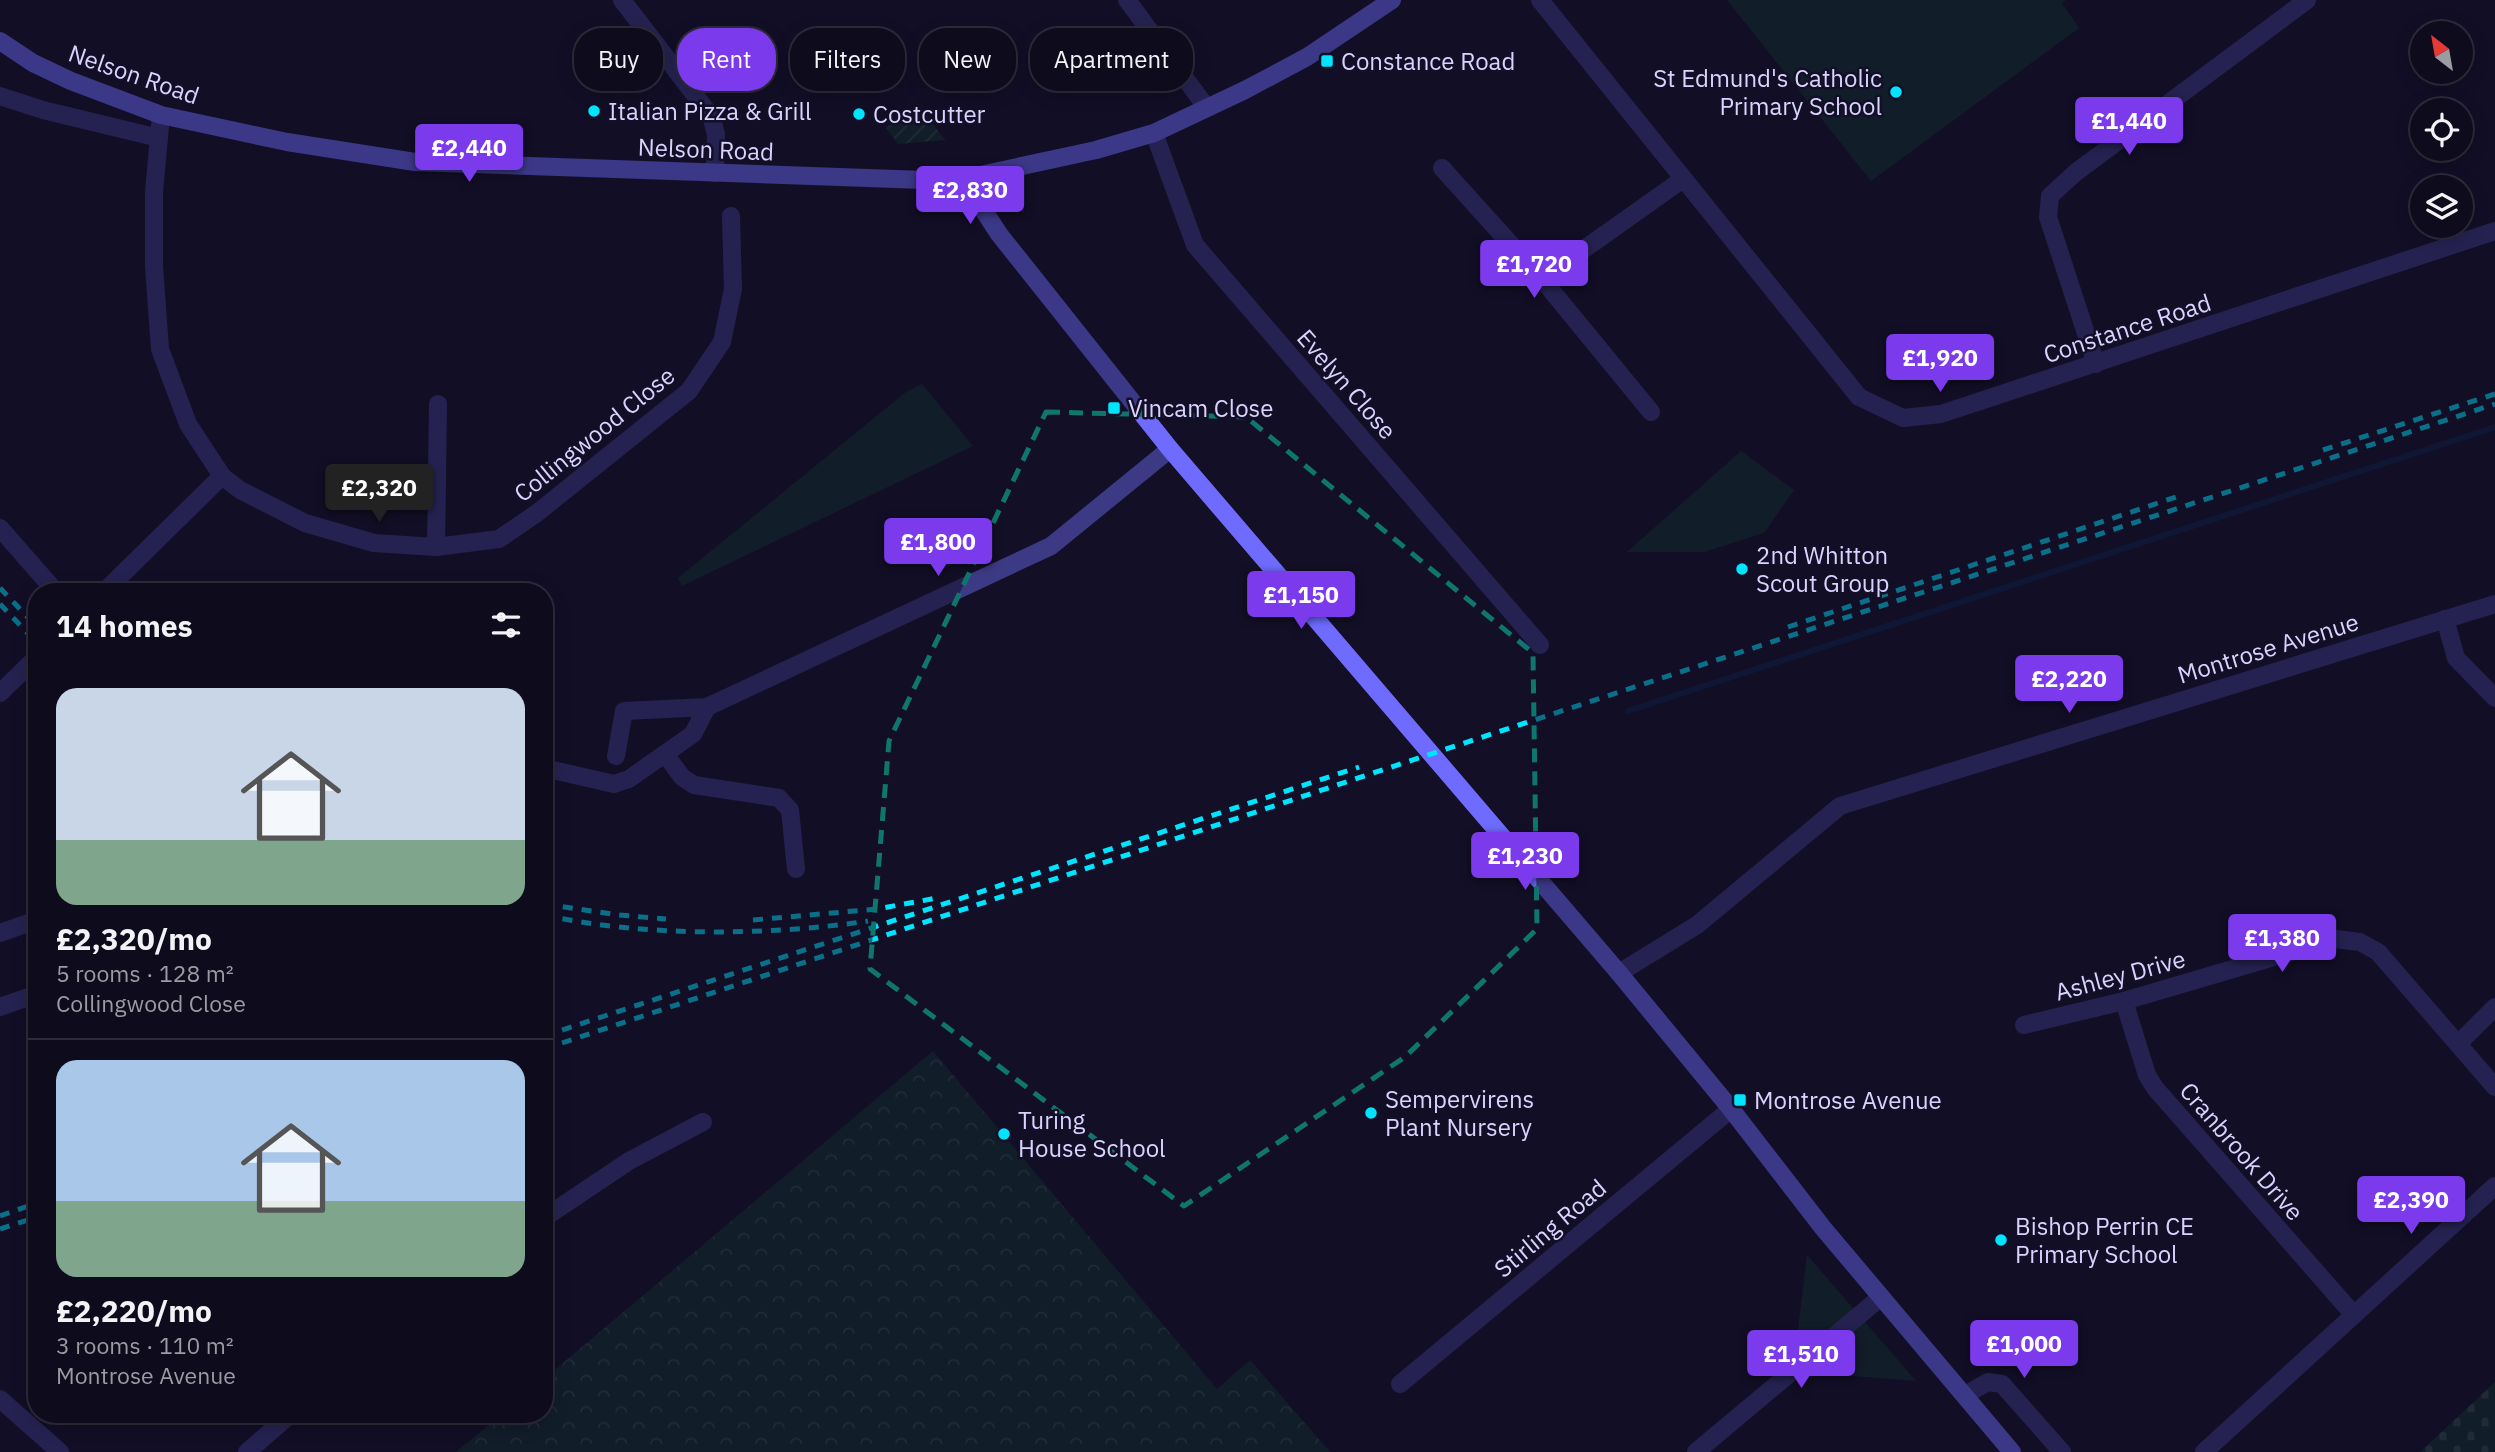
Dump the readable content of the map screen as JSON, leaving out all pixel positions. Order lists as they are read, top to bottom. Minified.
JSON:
{"streets":{"main road":["Nelson Road"],"street":["Constance Road","Evelyn Close","Collingwood Close","Montrose Avenue","Ashley Drive","Cranbrook Drive","Stirling Road"]},"crossings":[["Nelson Road","Evelyn Close"],["Nelson Road","Collingwood Close"],["Ashley Drive","Cranbrook Drive"]],"places":{"transit":["Constance Road","Vincam Close","Montrose Avenue"],"other":["St Edmund's Catholic Primary School","Italian Pizza & Grill","Costcutter","2nd Whitton Scout Group","Sempervirens Plant Nursery","Turing House School","Bishop Perrin CE Primary School"]},"north":"top left","page":{"chip":["Buy","Rent","Filters","New","Apartment"],"price":["£1,440","£2,440","£2,830","£1,720","£1,920","£2,320","£1,800","£1,150","£2,220","£1,230","£1,380","£2,390","£1,000","£1,510"],"heading":"14 homes","list":[{"name":"£2,320/mo","note":"5 rooms · 128 m² · Collingwood Close"},{"name":"£2,220/mo","note":"3 rooms · 110 m² · Montrose Avenue"}]}}
